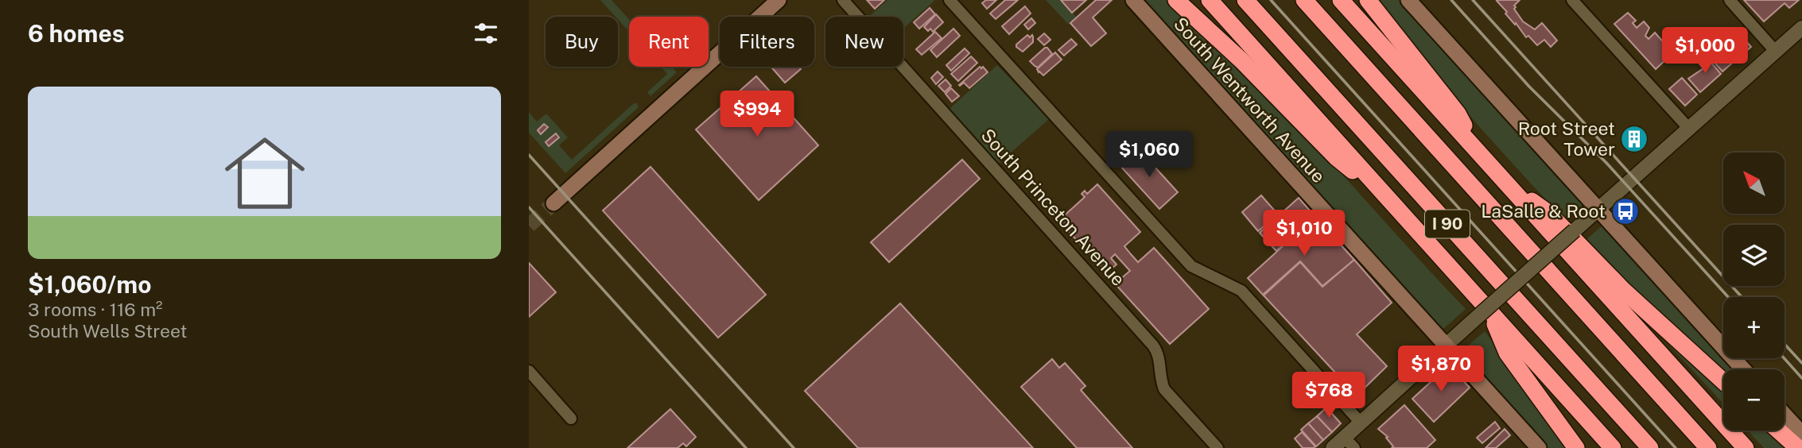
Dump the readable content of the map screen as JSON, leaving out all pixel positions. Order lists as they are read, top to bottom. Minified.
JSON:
{"streets":{"highway":["I 90"],"main road":["South Wentworth Avenue"],"street":["South Princeton Avenue"]},"places":{"building":["Root Street Tower"],"bus stop":["LaSalle & Root"]},"north":"top left","page":{"heading":"6 homes","chip":["Buy","Rent","Filters","New"],"price":["$1,000","$994","$1,060","$1,010","$1,870","$768"],"list":[{"name":"$1,060/mo","note":"3 rooms · 116 m² · South Wells Street"}],"map_buttons":["+","−"]}}
